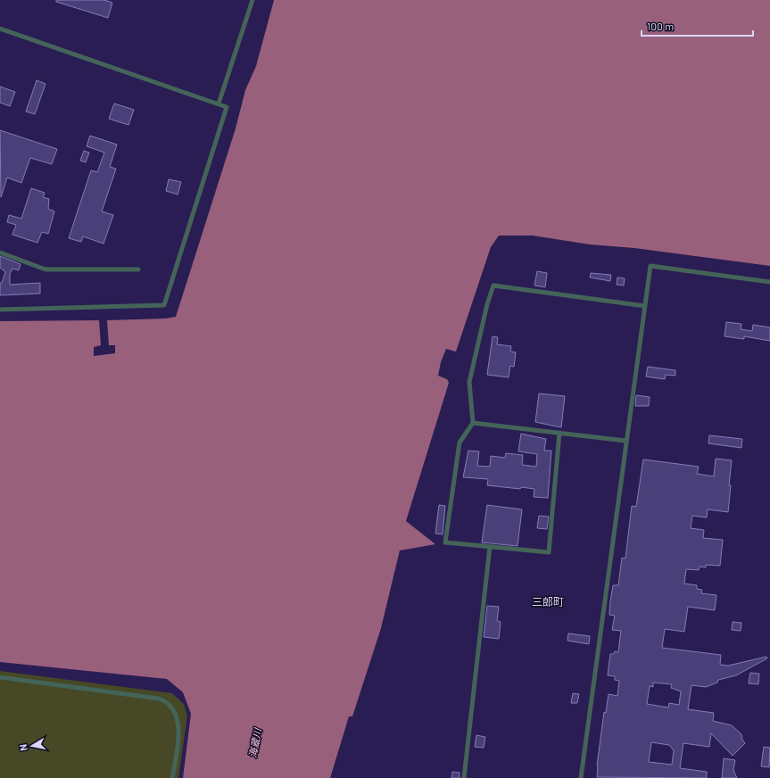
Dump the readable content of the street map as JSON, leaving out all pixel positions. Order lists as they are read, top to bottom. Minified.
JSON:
{"districts":["三郎町"],"water":["海蔵川"],"scale_bar":"100 m","north":"left"}
